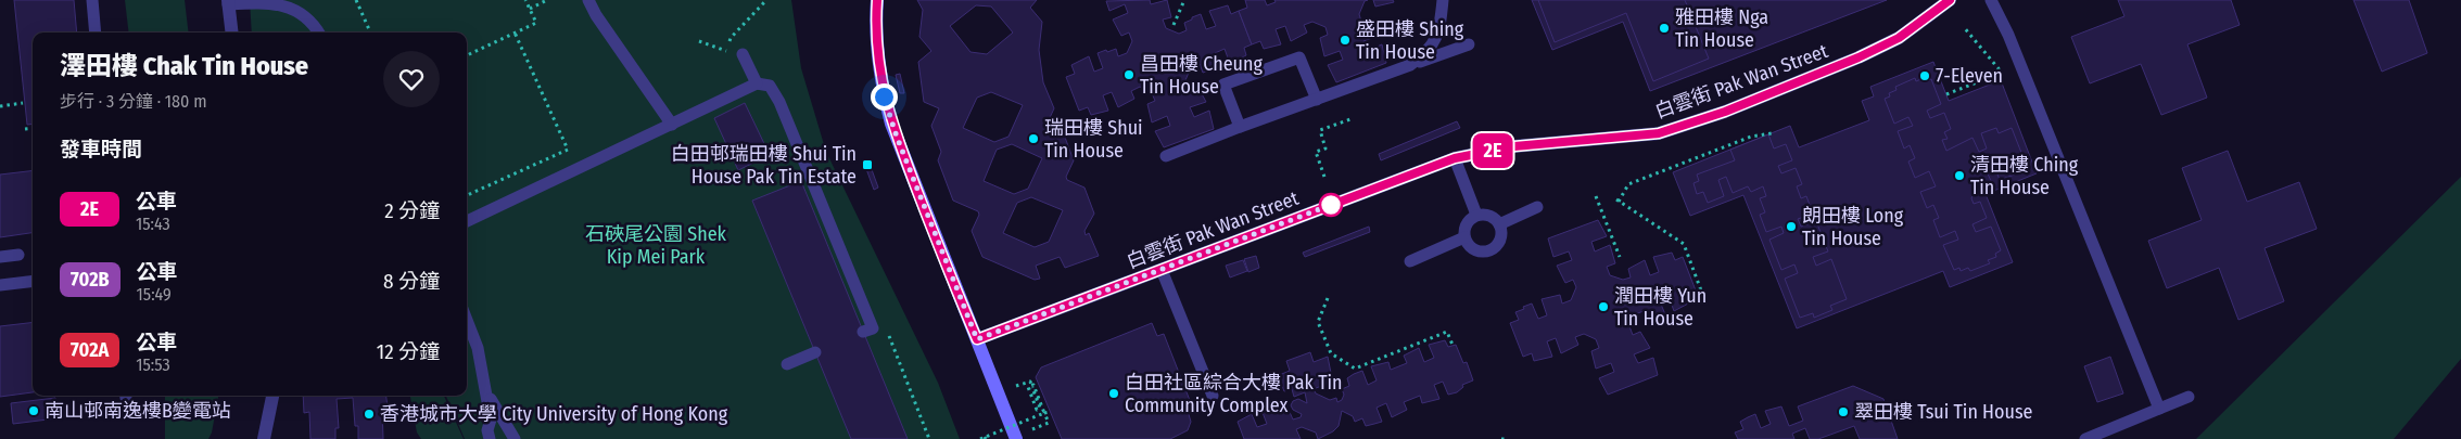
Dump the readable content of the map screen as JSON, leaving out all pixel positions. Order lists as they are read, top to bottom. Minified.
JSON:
{"streets":{"street":["白雲街 Pak Wan Street"]},"parks":["石硤尾公園 Shek Kip Mei Park"],"places":{"other":["雅田樓 Nga Tin House","盛田樓 Shing Tin House","昌田樓 Cheung Tin House","7-Eleven","瑞田樓 Shui Tin House","清田樓 Ching Tin House","朗田樓 Long Tin House","潤田樓 Yun Tin House","白田社區綜合大樓 Pak Tin Community Complex","南山邨南逸樓B變電站","翠田樓 Tsui Tin House","香港城市大學 City University of Hong Kong"],"transit":["白田邨瑞田樓 Shui Tin House Pak Tin Estate"]},"lines":["bus line 2E"],"page":{"on_map":"2E","heading":[["澤田樓 Chak Tin House","步行 · 3 分鐘 · 180 m"],"發車時間"],"list":[{"mark":"2E","name":"公車","note":"15:43","value":"2 分鐘"},{"mark":"702B","name":"公車","note":"15:49","value":"8 分鐘"},{"mark":"702A","name":"公車","note":"15:53","value":"12 分鐘"}]}}
